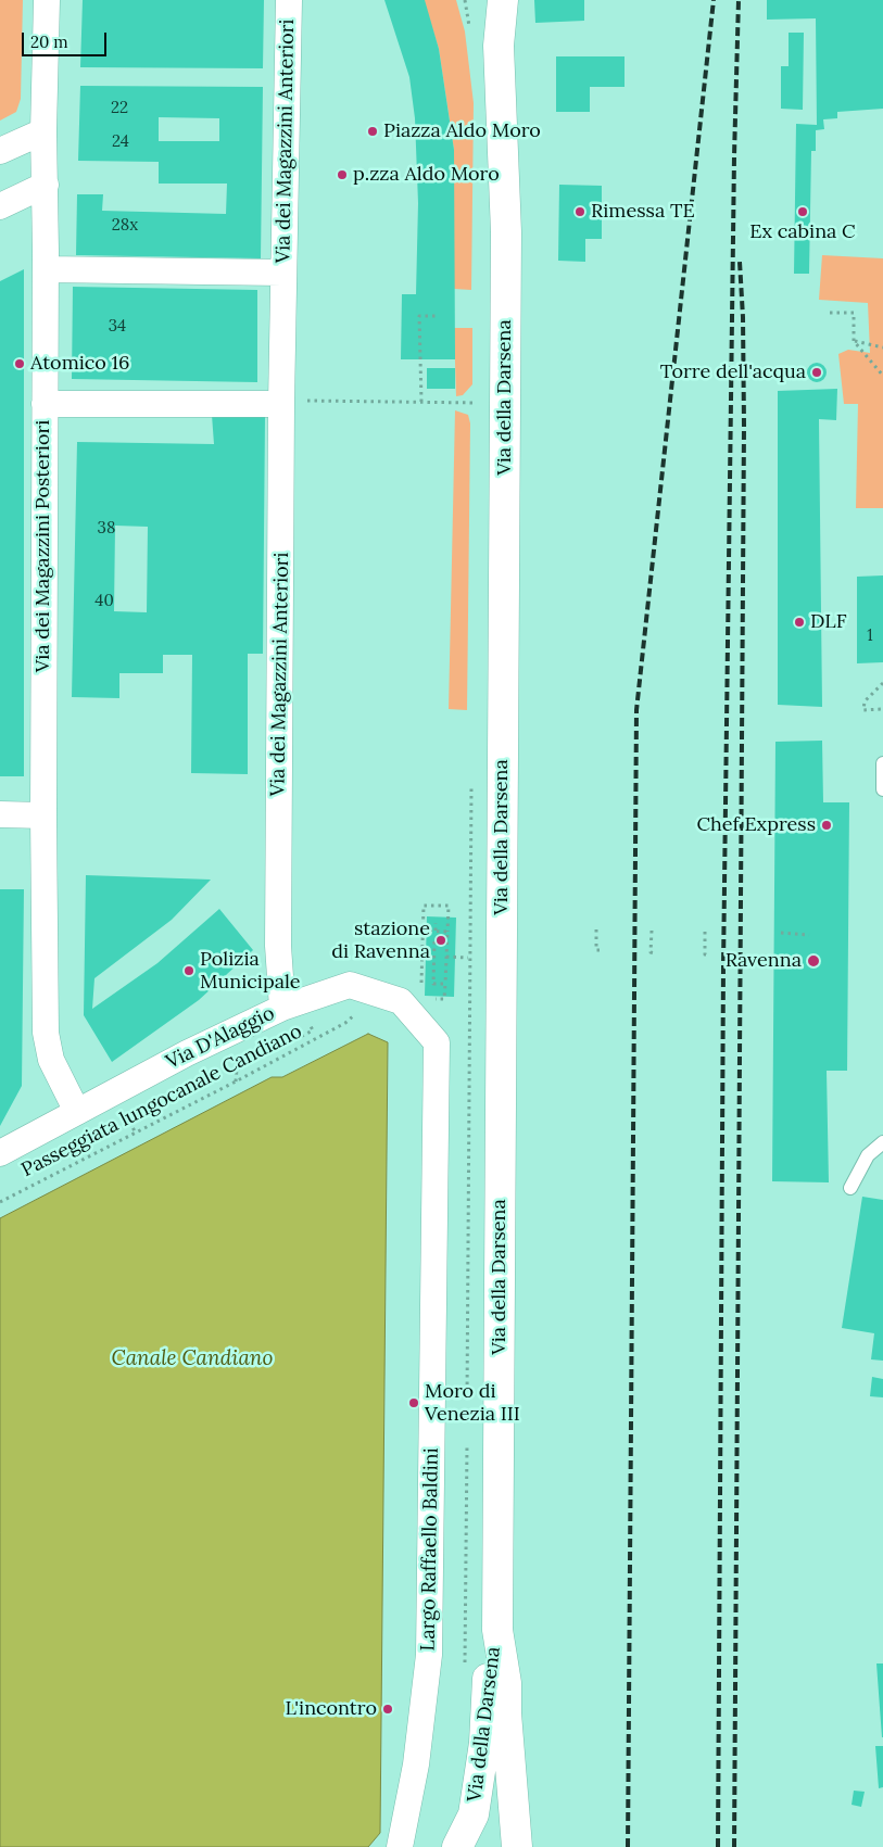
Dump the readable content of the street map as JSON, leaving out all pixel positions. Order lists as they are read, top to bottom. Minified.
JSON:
{"streets":{"street":["Via dei Magazzini Anteriori","Via della Darsena","Via dei Magazzini Posteriori","Via D'Alaggio","Largo Raffaello Baldini"],"path":["Passeggiata lungocanale Candiano"]},"crossings":[["Via dei Magazzini Anteriori","Via dei Magazzini Posteriori"],["Via dei Magazzini Anteriori","Via D'Alaggio"],["Via dei Magazzini Posteriori","Via D'Alaggio"],["Via D'Alaggio","Largo Raffaello Baldini"]],"water":["Canale Candiano"],"places":["Piazza Aldo Moro","p.zza Aldo Moro","Rimessa TE","Ex cabina C","Atomico 16","Torre dell'acqua","DLF","Chef Express","stazione di Ravenna","Ravenna","Polizia Municipale","Moro di Venezia III","L'incontro"],"house_numbers":["22","24","28x","34","38","40","1"],"scale_bar":"20 m"}
